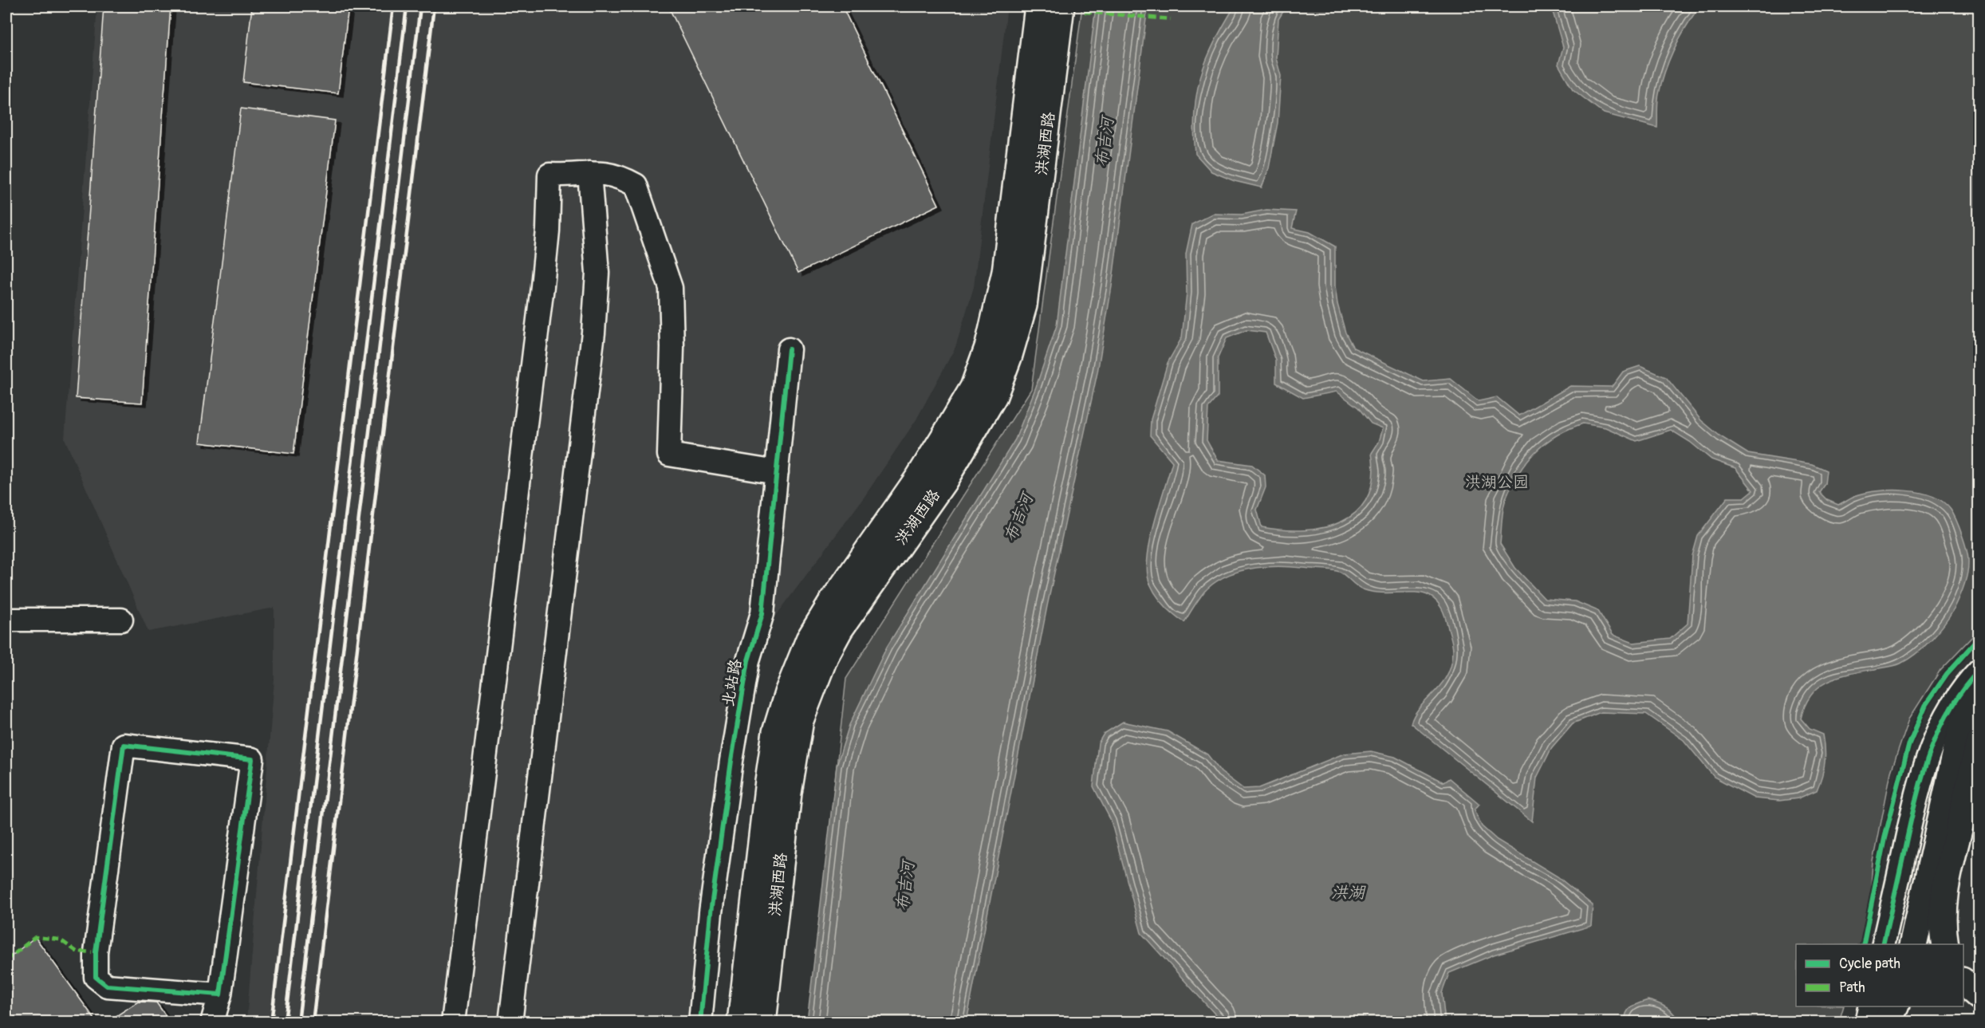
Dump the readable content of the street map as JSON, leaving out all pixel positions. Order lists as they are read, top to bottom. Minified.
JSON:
{"streets":{"main road":["洪湖西路"],"street":["北站路"]},"water":["布吉河","洪湖"],"parks":["洪湖公园"],"legend":["Cycle path","Path"]}
